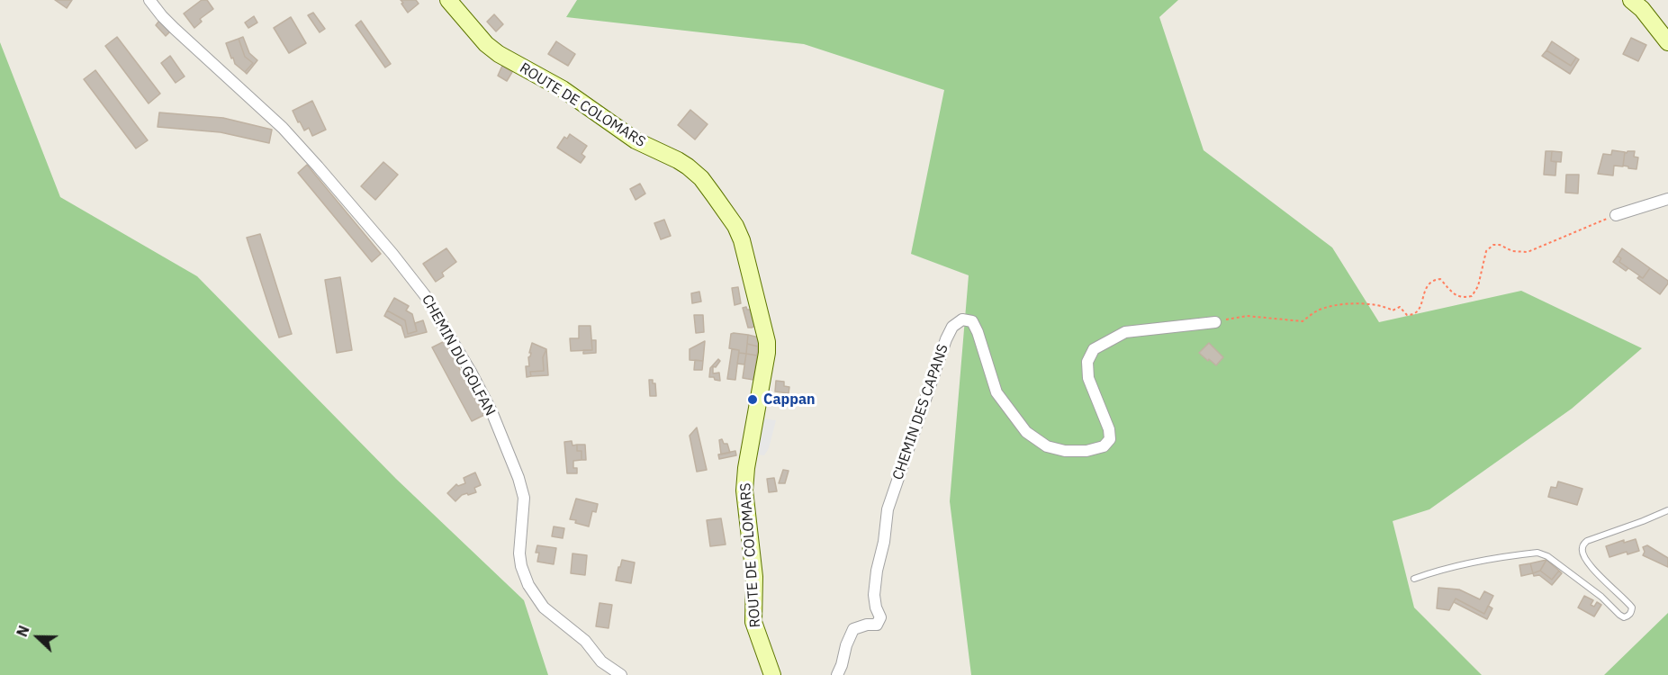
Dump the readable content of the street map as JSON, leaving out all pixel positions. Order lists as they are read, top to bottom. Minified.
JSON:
{"streets":{"main road":["ROUTE DE COLOMARS"],"street":["CHEMIN DU GOLFAN","CHEMIN DES CAPANS"]},"places":["Cappan"],"north":"left"}
